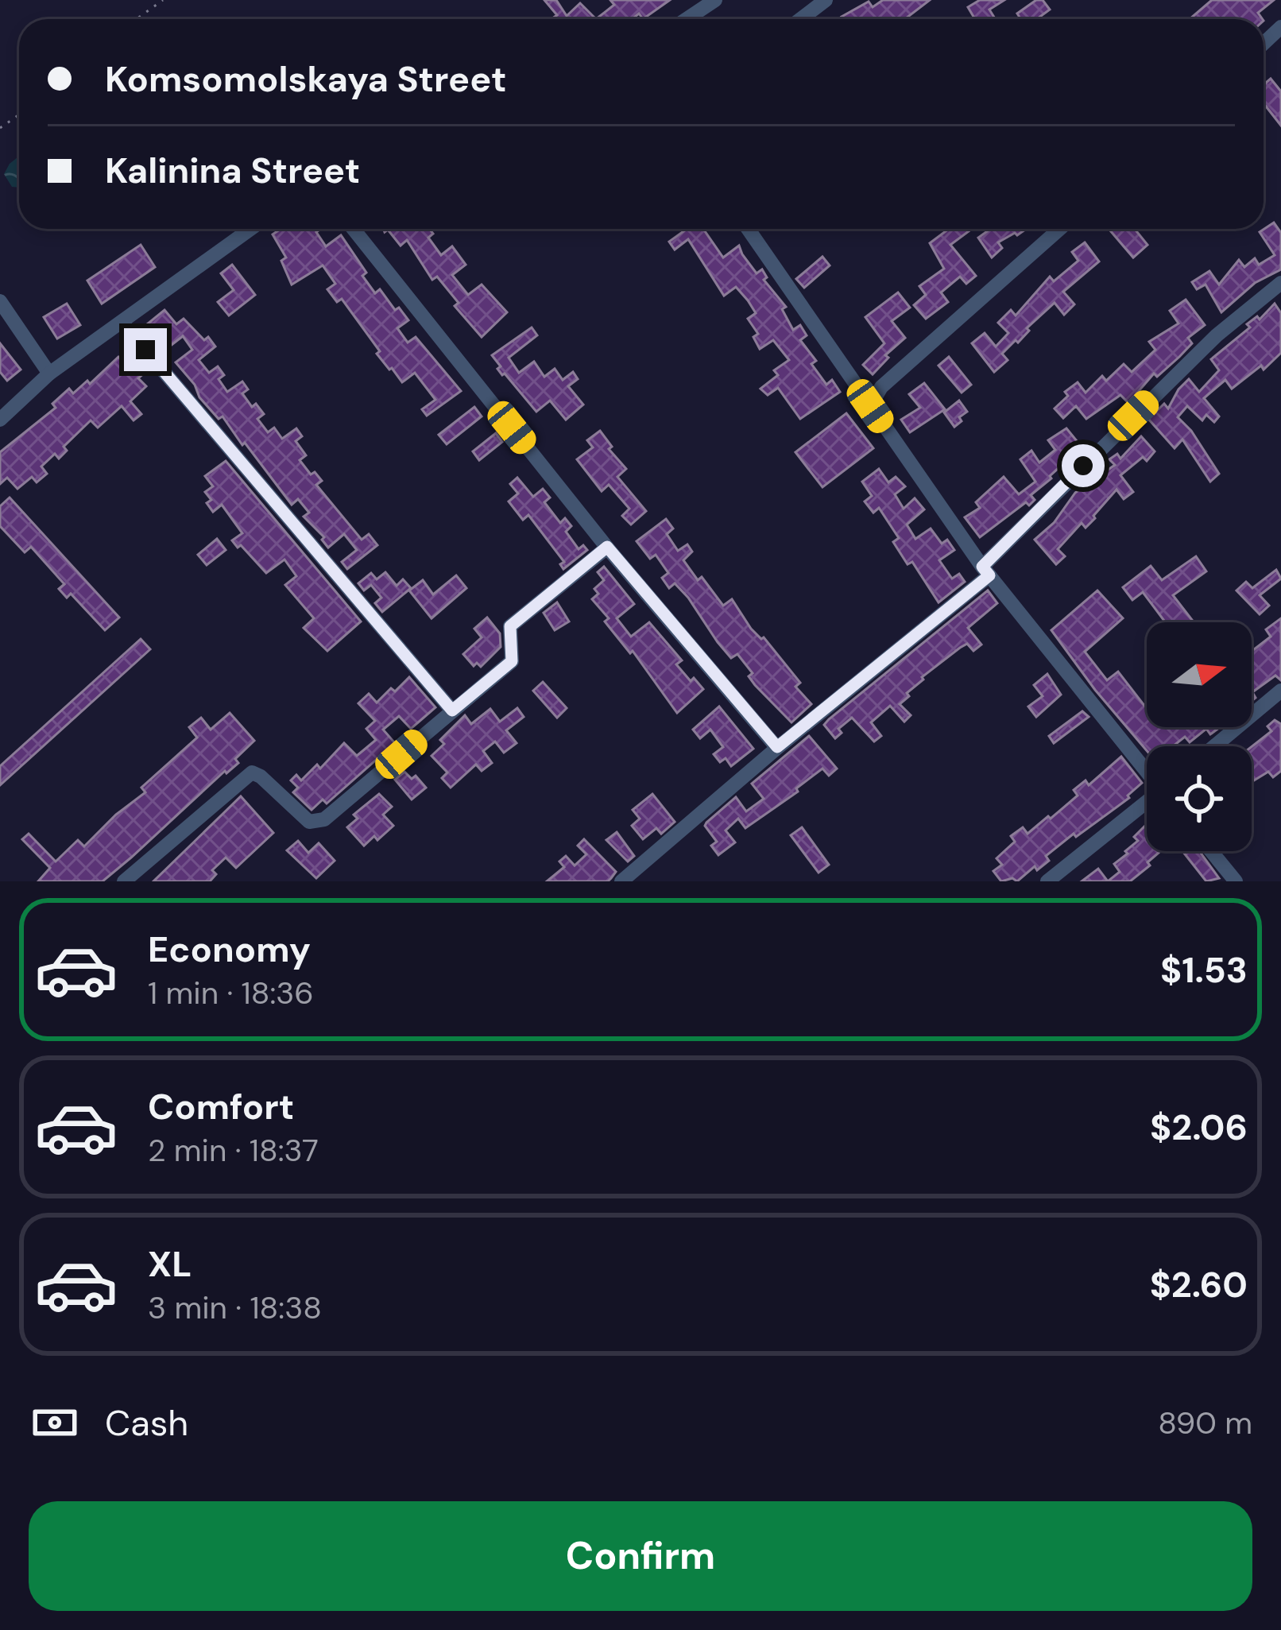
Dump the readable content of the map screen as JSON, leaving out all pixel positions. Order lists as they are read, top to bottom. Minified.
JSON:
{"north":"right","page":{"banner":["Komsomolskaya Street","Kalinina Street"],"list":[{"name":"Economy","note":"1 min · 18:36","value":"$1.53"},{"name":"Comfort","note":"2 min · 18:37","value":"$2.06"},{"name":"XL","note":"3 min · 18:38","value":"$2.60"}],"pay":["Cash","890 m"],"buttons":"Confirm"}}
